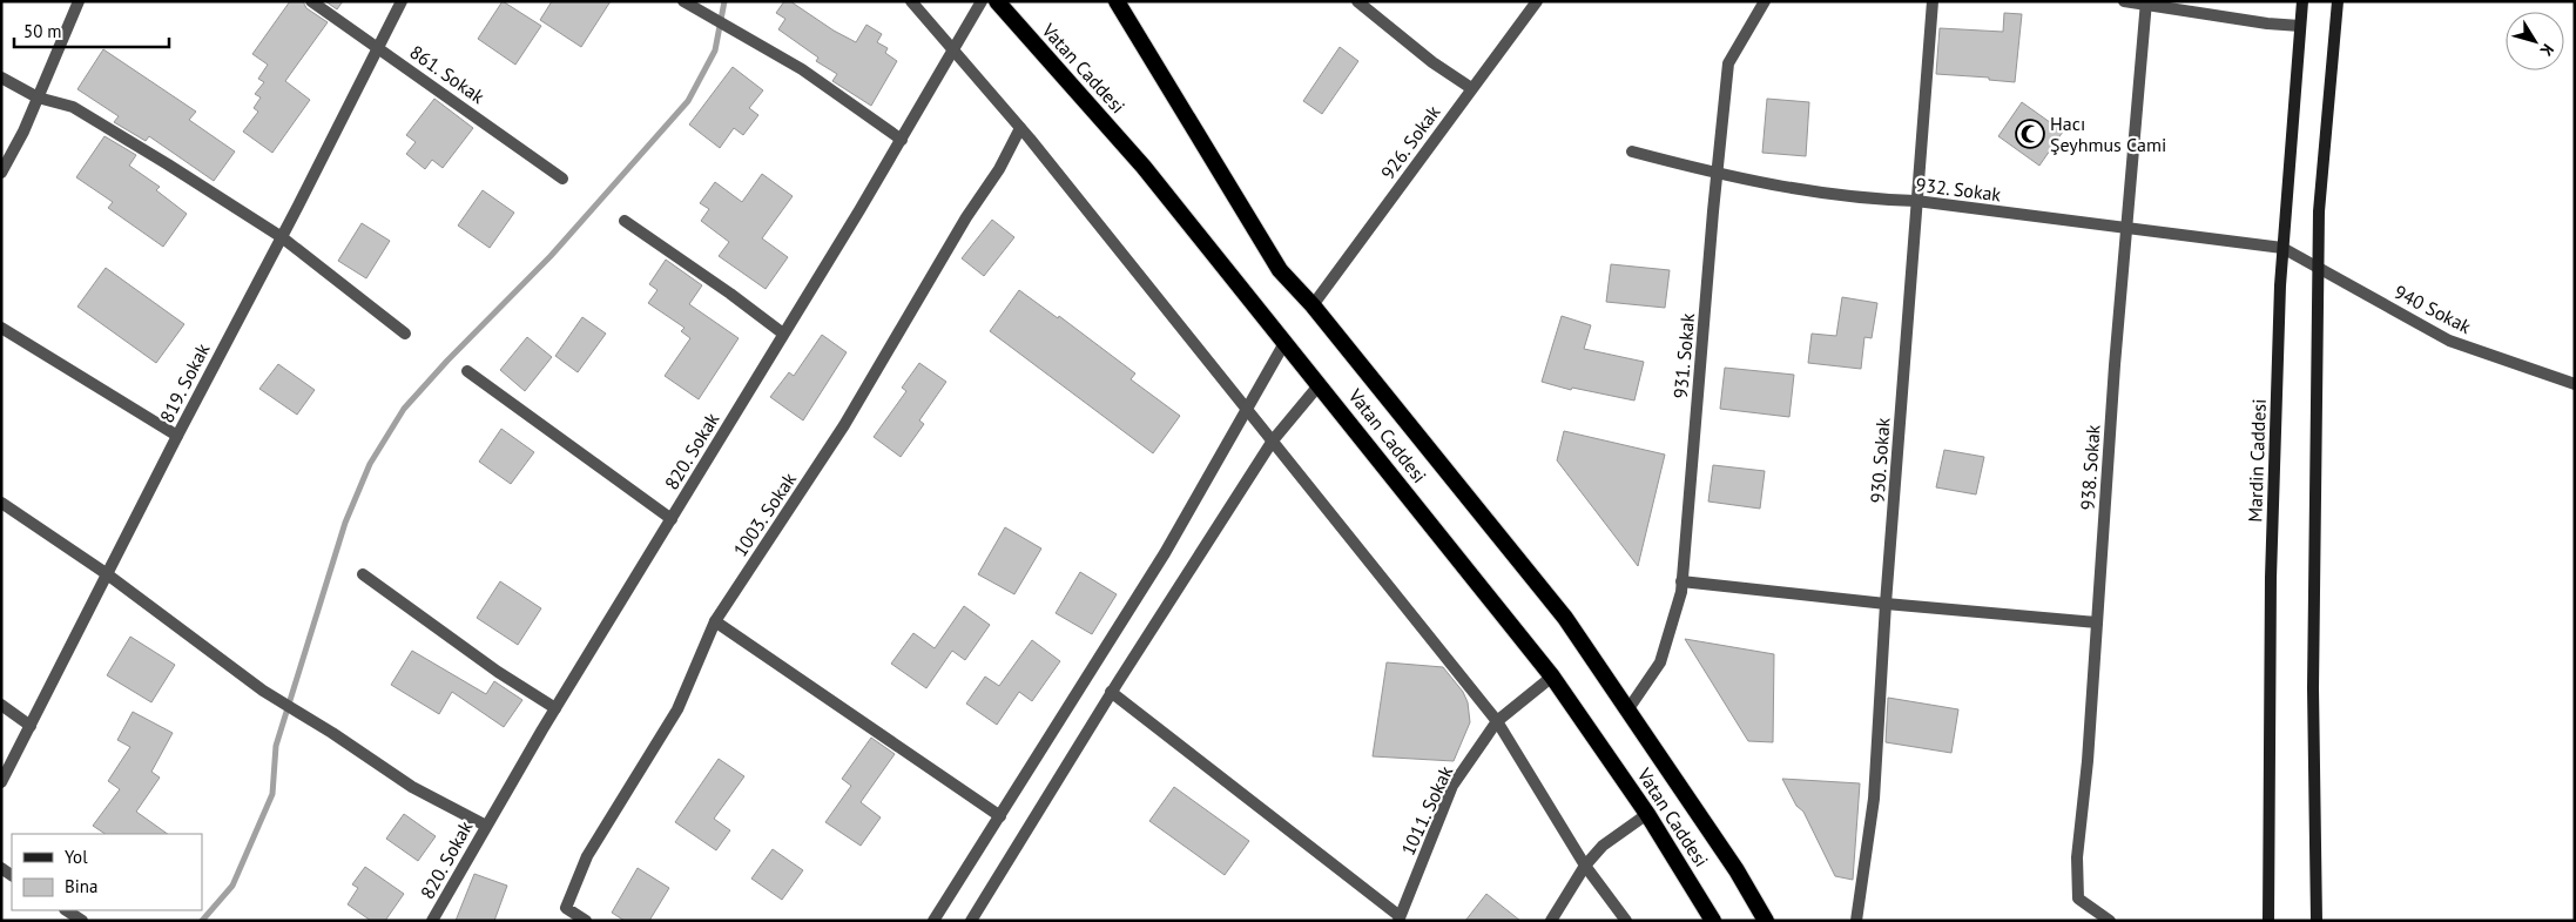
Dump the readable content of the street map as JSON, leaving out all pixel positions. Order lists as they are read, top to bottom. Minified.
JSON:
{"streets":{"highway":["Vatan Caddesi"],"main road":["Mardin Caddesi"],"street":["861. Sokak","926. Sokak","932. Sokak","940 Sokak","931. Sokak","819. Sokak","820. Sokak","930. Sokak","938. Sokak","1003. Sokak","1011. Sokak"]},"crossings":[["Vatan Caddesi","926. Sokak"],["Vatan Caddesi","931. Sokak"],["Vatan Caddesi","1011. Sokak"],["861. Sokak","819. Sokak"],["932. Sokak","940 Sokak"],["932. Sokak","931. Sokak"],["932. Sokak","930. Sokak"],["932. Sokak","Mardin Caddesi"],["932. Sokak","938. Sokak"],["940 Sokak","Mardin Caddesi"]],"places":{"mosque":["Hacı Şeyhmus Cami"]},"legend":["Yol","Bina"],"scale_bar":"50 m","north":"bottom right"}
